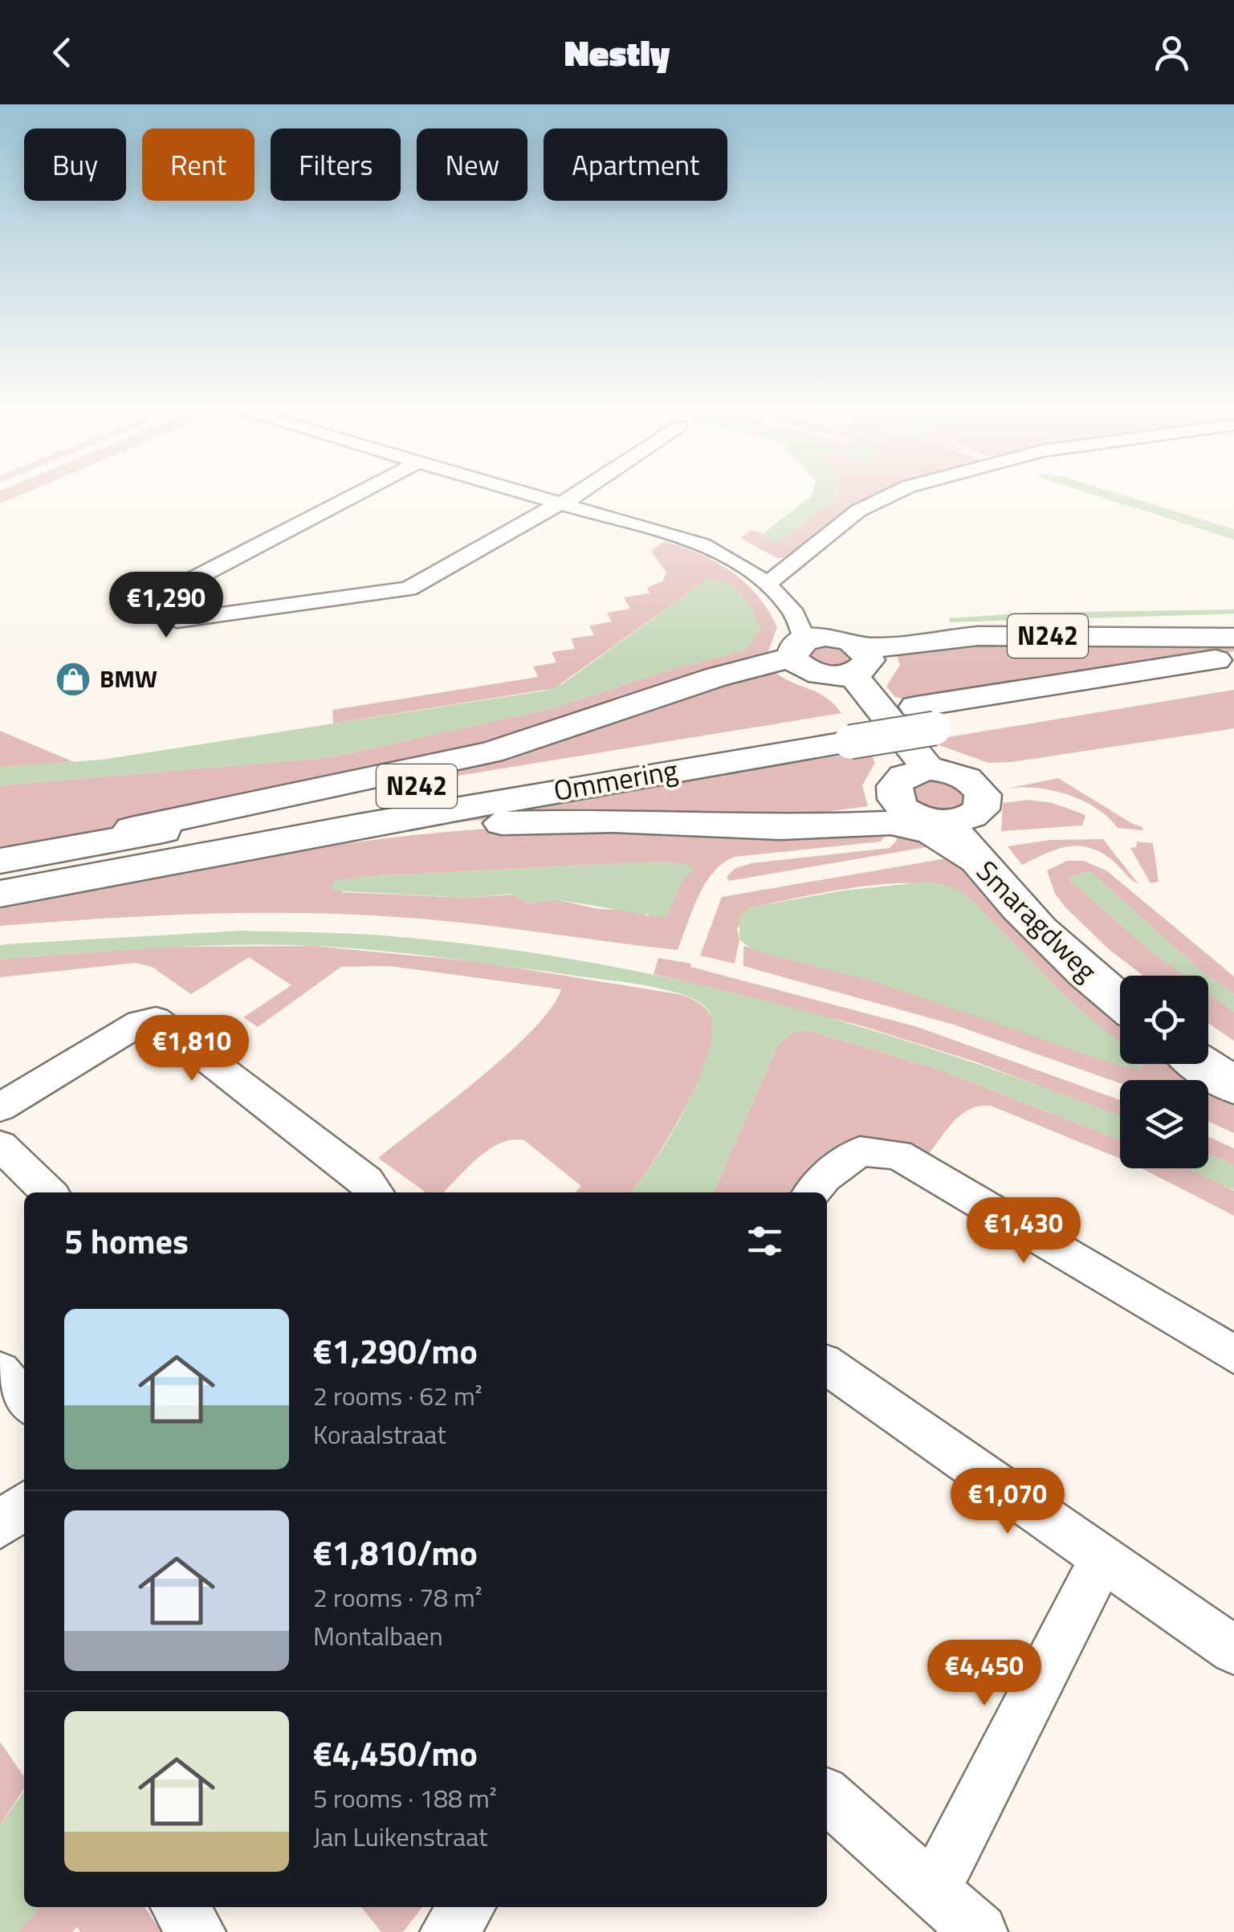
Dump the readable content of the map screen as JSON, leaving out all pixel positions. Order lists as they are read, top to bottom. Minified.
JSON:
{"streets":{"highway":["N242","Ommering","Smaragdweg"]},"crossings":[["N242","Ommering"],["N242","Smaragdweg"]],"places":{"shop":["BMW"]},"page":{"header":"Nestly","chip":["Buy","Rent","Filters","New","Apartment"],"price":["€1,290","€1,810","€1,430","€1,070","€4,450"],"heading":"5 homes","list":[{"name":"€1,290/mo","note":"2 rooms · 62 m² · Koraalstraat"},{"name":"€1,810/mo","note":"2 rooms · 78 m² · Montalbaen"},{"name":"€4,450/mo","note":"5 rooms · 188 m² · Jan Luikenstraat"}]}}
